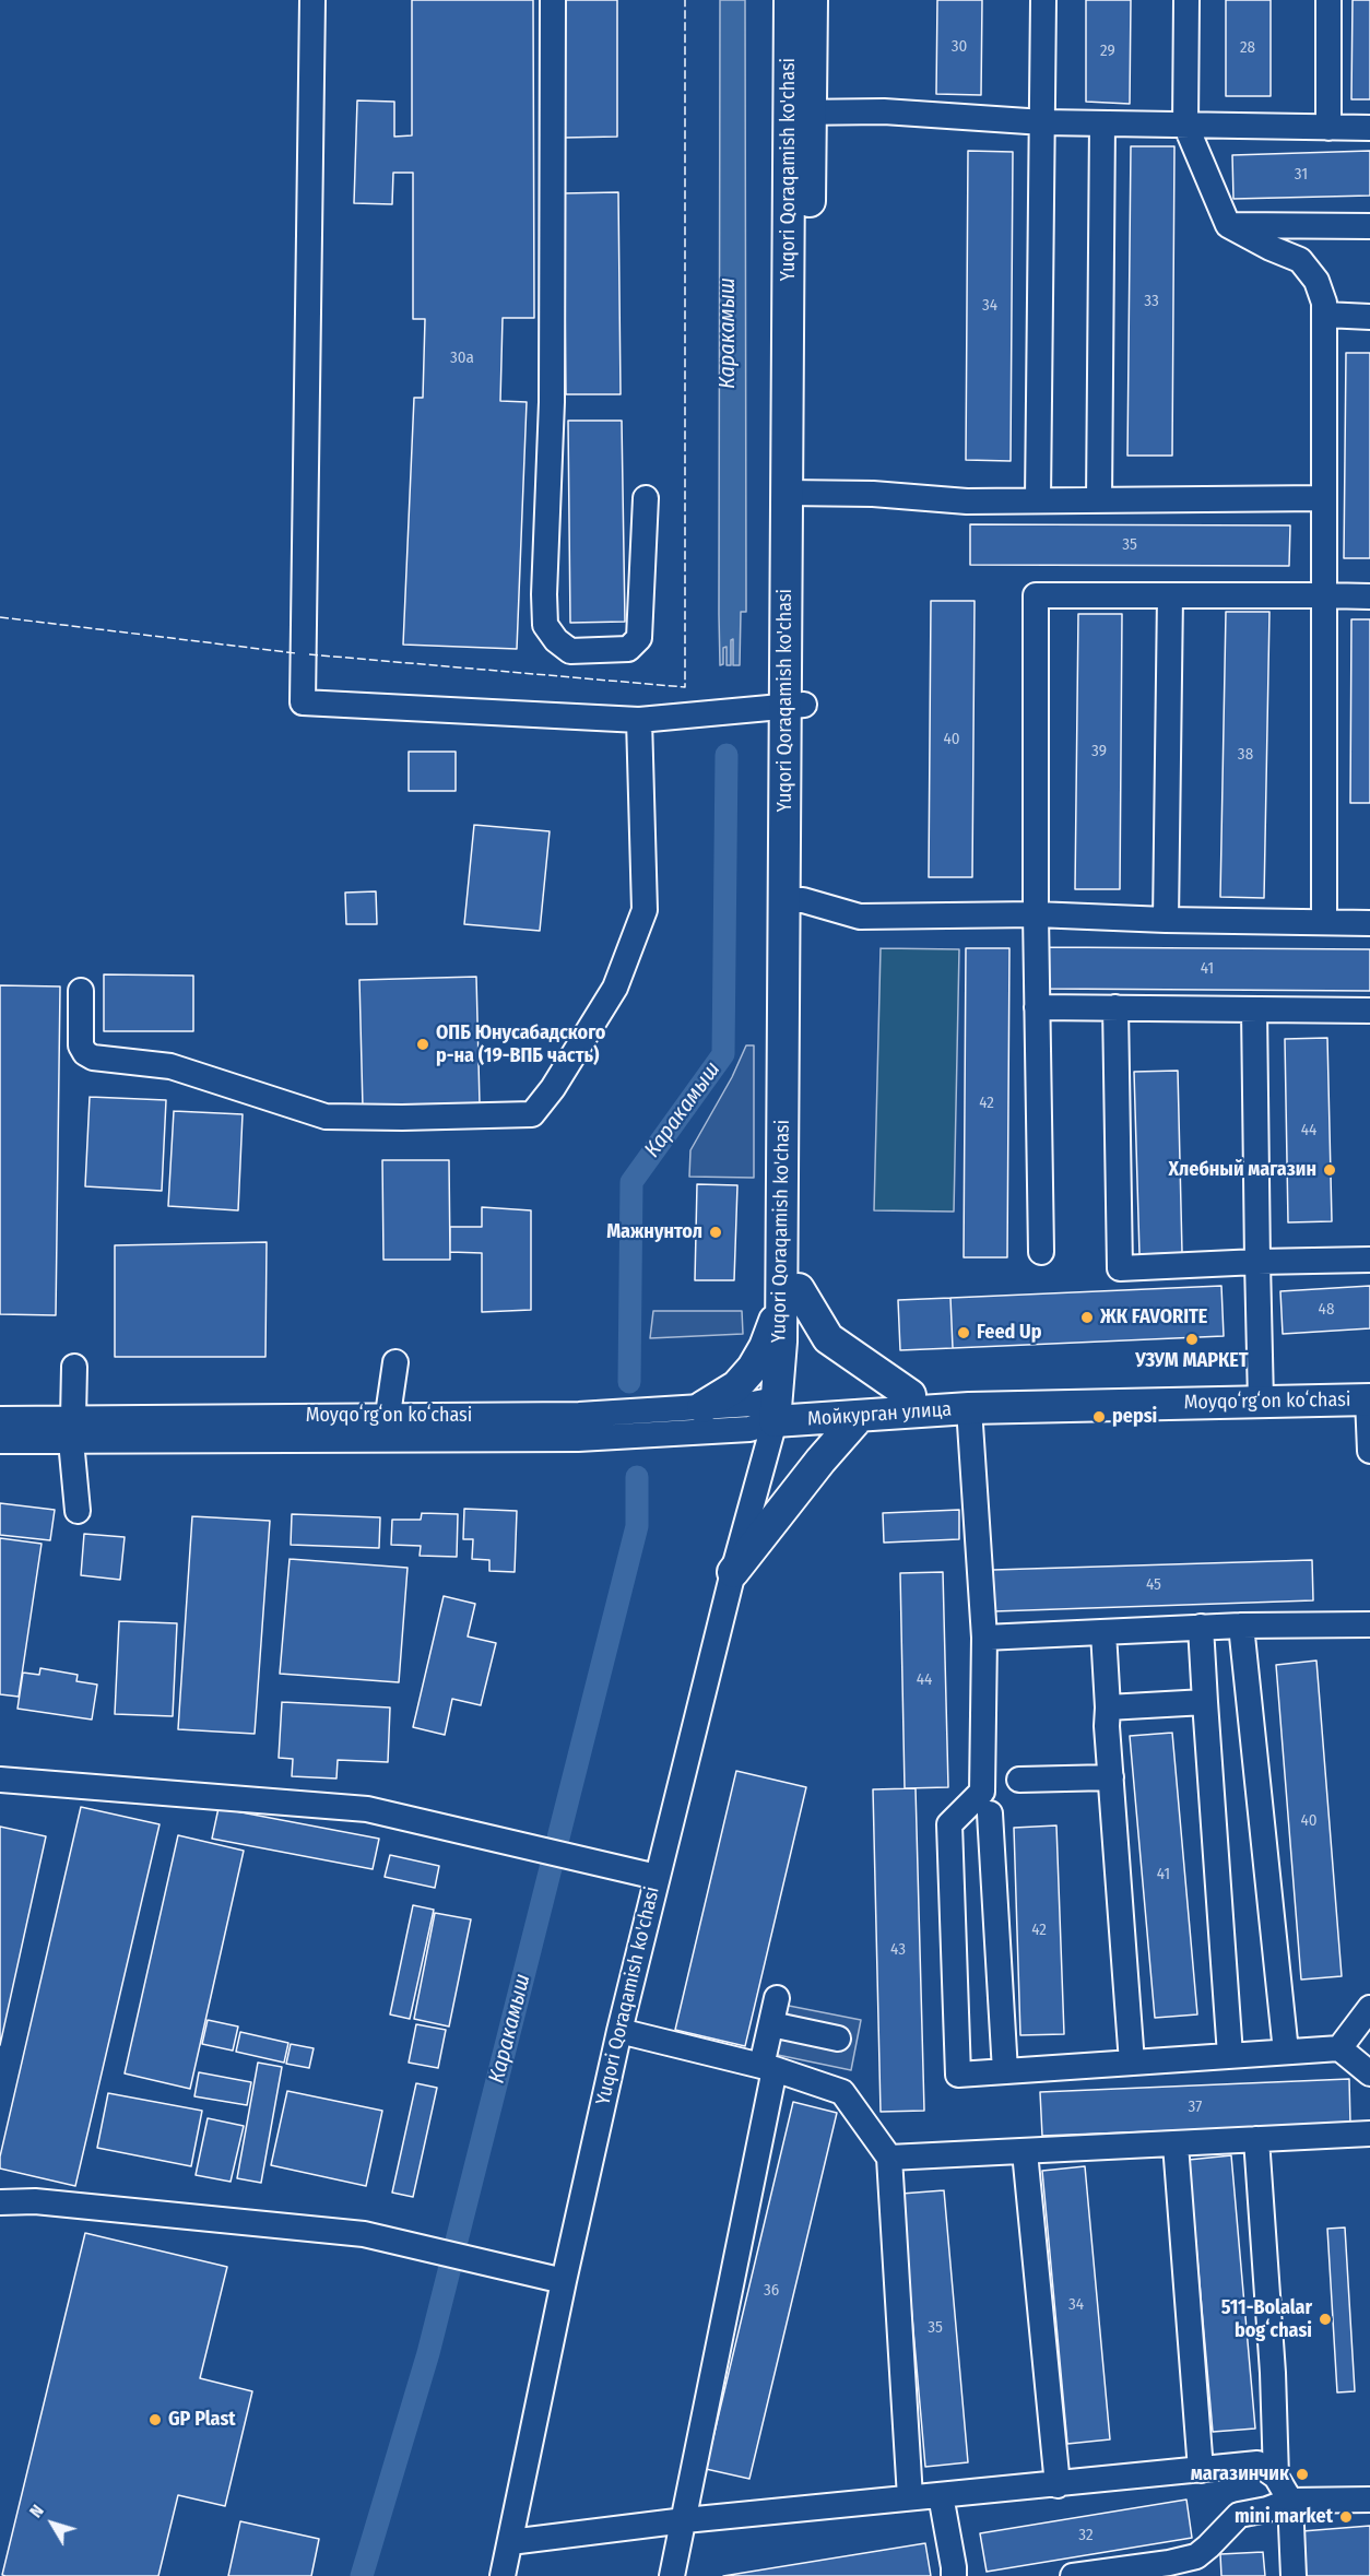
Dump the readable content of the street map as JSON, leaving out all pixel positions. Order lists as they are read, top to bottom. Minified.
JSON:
{"streets":{"main road":["Yuqori Qoraqamish ko'chasi","Moyqoʻrgʻon koʻchasi","Мойкурган улица"]},"crossings":[["Yuqori Qoraqamish ko'chasi","Moyqoʻrgʻon koʻchasi"],["Yuqori Qoraqamish ko'chasi","Мойкурган улица"],["Moyqoʻrgʻon koʻchasi","Мойкурган улица"]],"water":["Каракамыш"],"places":["ОПБ Юнусабадского р-на (19-ВПБ часть)","Хлебный магазин","Мажнунтол","ЖК FAVORITE","Feed Up","УЗУМ МАРКЕТ","pepsi","511-Bolalar bogʻchasi","GP Plast","магазинчик","mini market"],"house_numbers":["30","28","29","31","33","34","30a","35","40","39","38","41","42","44","48","45","44","40","41","42","43","37","36","34","35","32"],"north":"top left"}
